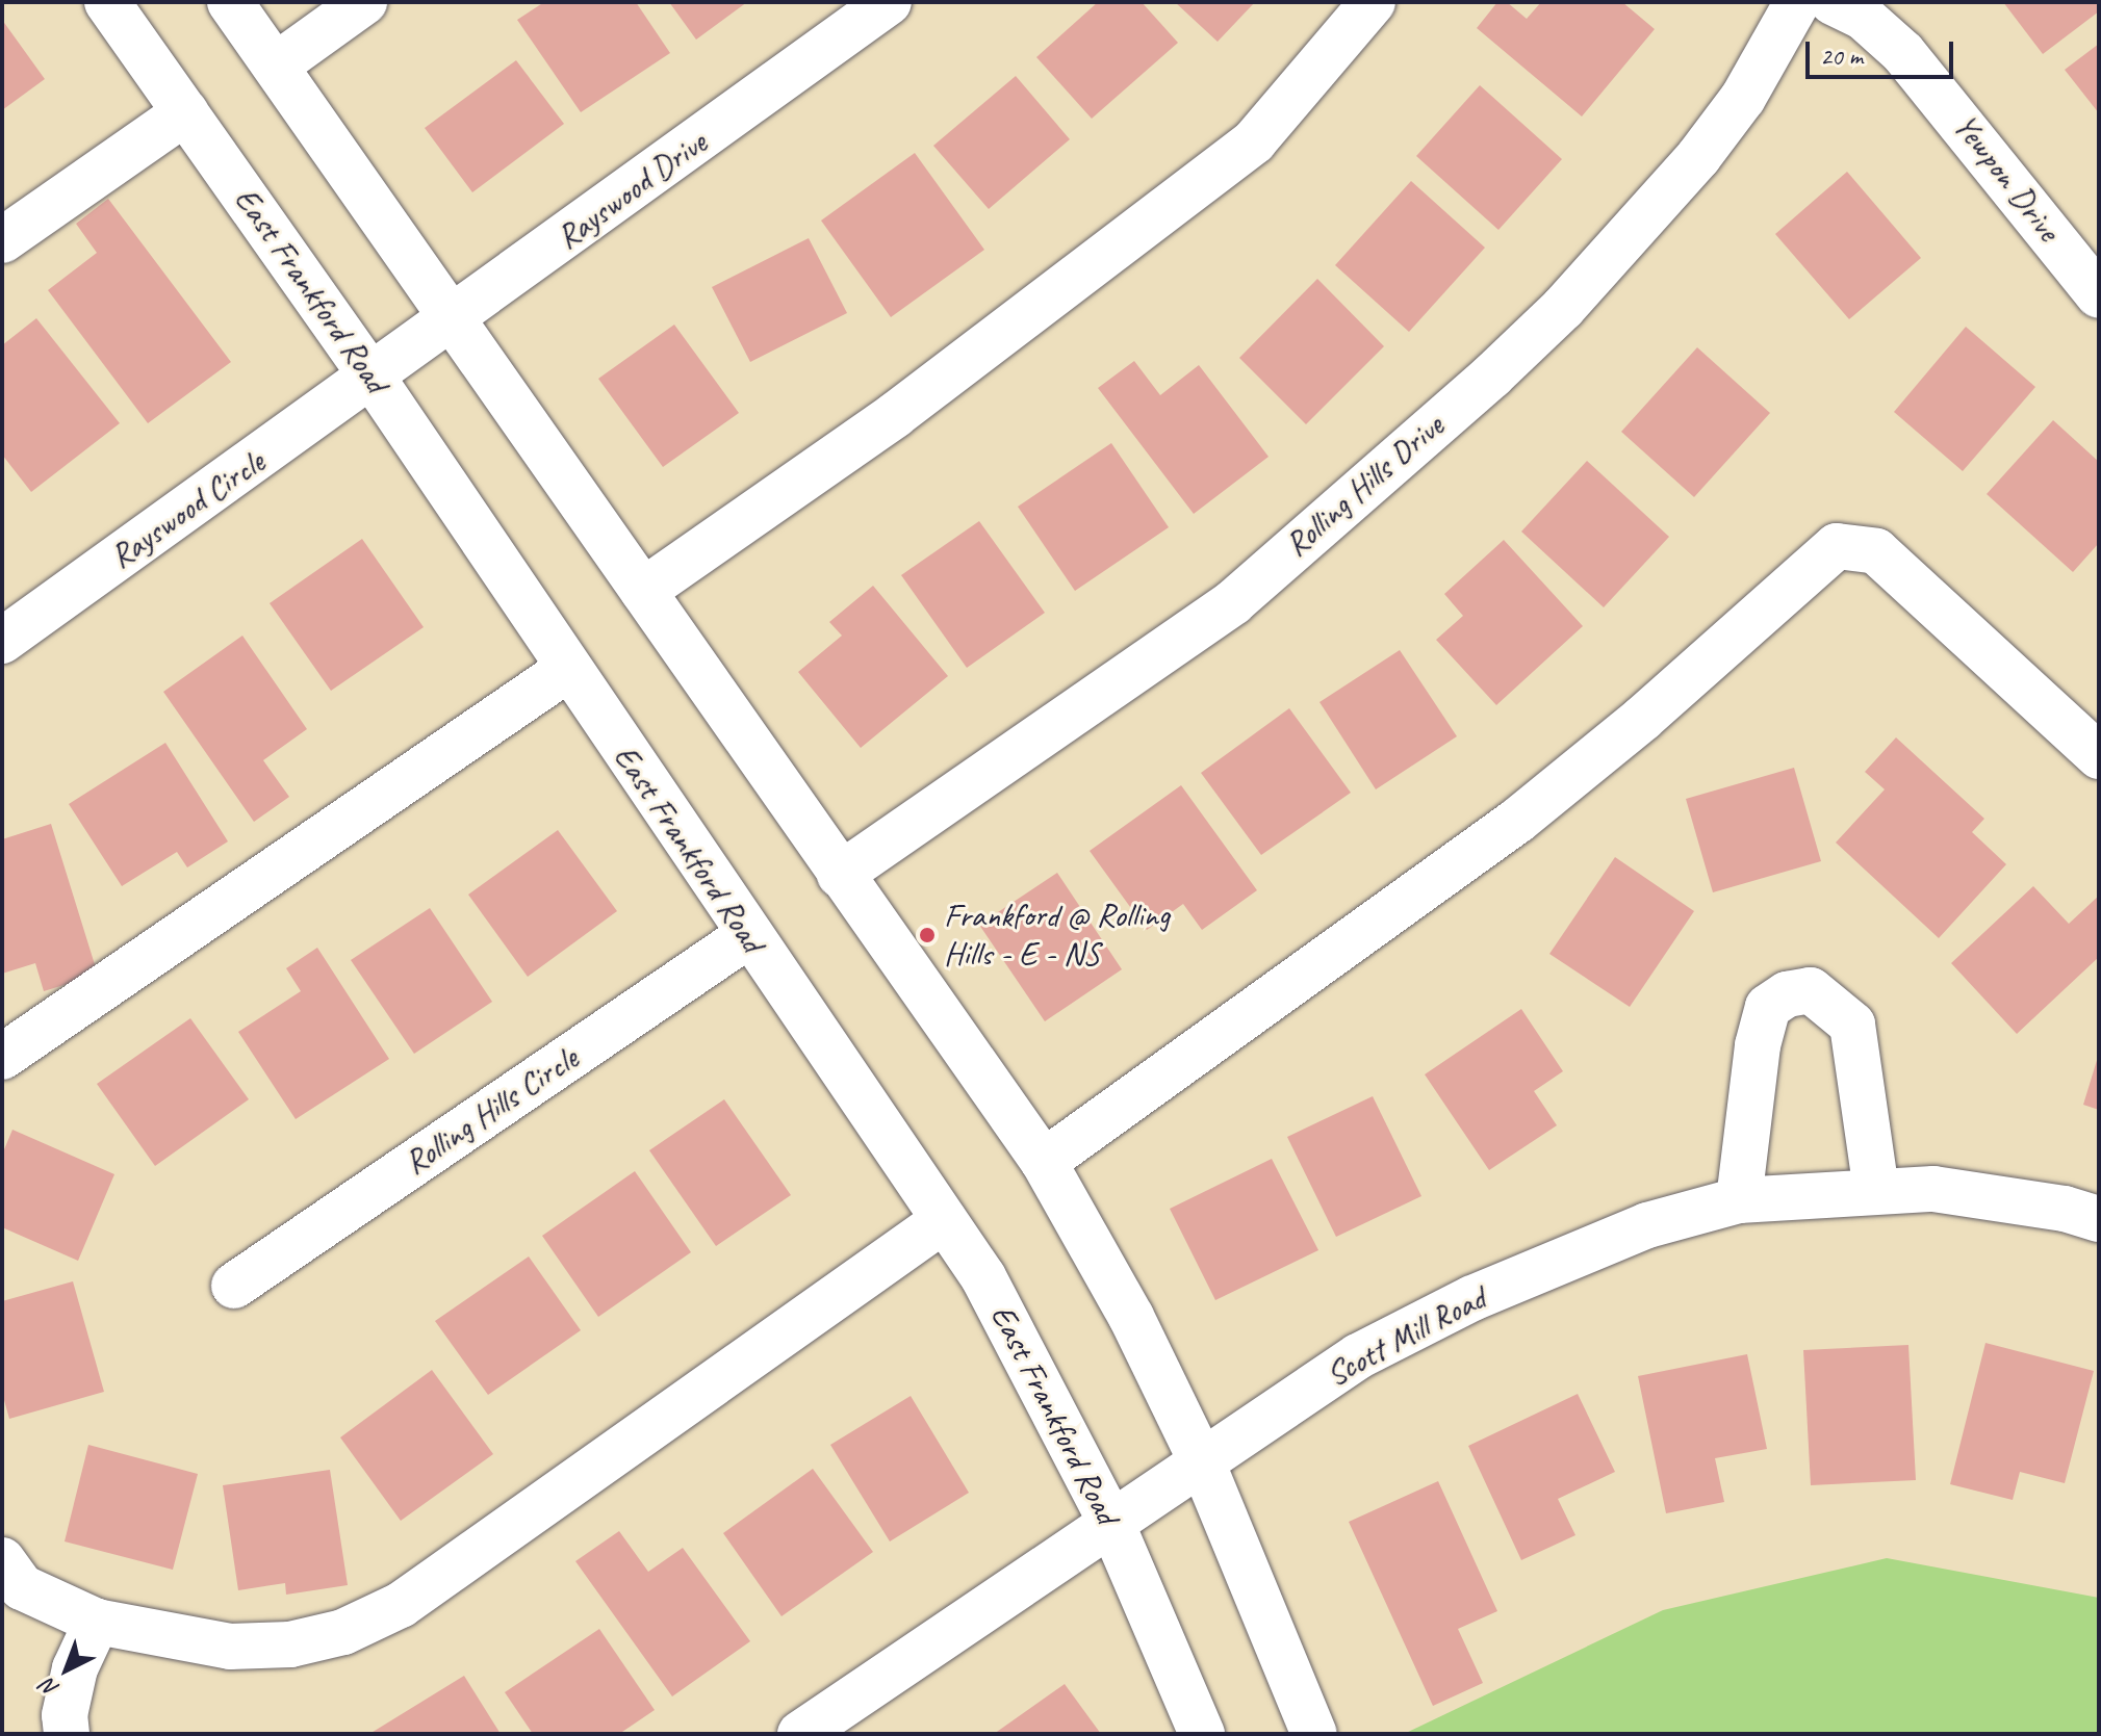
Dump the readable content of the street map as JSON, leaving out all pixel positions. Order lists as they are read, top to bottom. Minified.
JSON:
{"streets":{"street":["Yewpon Drive","Rayswood Drive","East Frankford Road","Rolling Hills Drive","Rayswood Circle","Rolling Hills Circle","Scott Mill Road"]},"crossings":[["Rayswood Drive","East Frankford Road"],["Rayswood Drive","Rayswood Circle"],["East Frankford Road","Rayswood Circle"],["East Frankford Road","Rolling Hills Circle"],["East Frankford Road","Scott Mill Road"]],"places":["Frankford @ Rolling Hills - E - NS"],"scale_bar":"20 m","north":"bottom left"}
